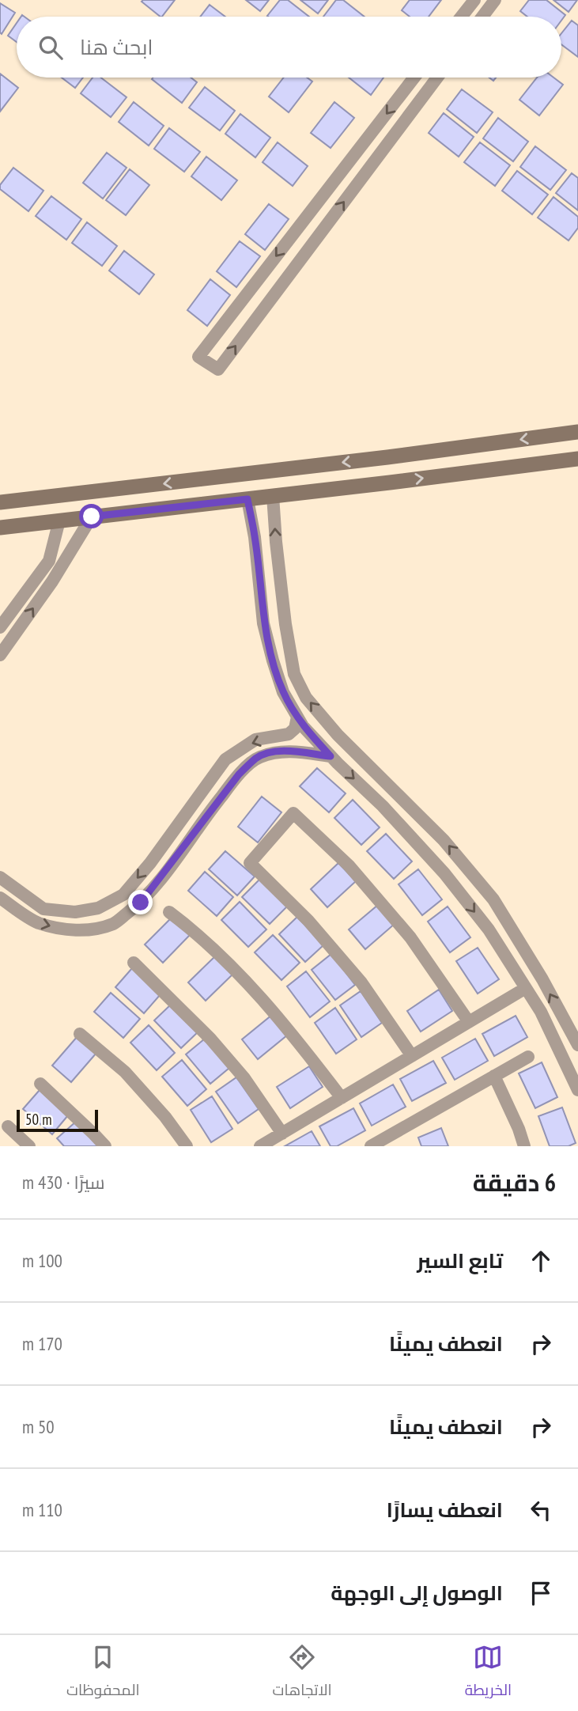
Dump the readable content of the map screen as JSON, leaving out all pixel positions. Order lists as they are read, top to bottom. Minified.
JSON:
{"scale_bar":"50 m","page":{"search":"ابحث هنا","scale":"50 m","heading":["6 دقيقة","سيرًا · 430 m"],"list":[["تابع السير","100 m"],["انعطف يمينًا","170 m"],["انعطف يمينًا","50 m"],["انعطف يسارًا","110 m"],"الوصول إلى الوجهة"],"nav":["الخريطة","الاتجاهات","المحفوظات"]}}
